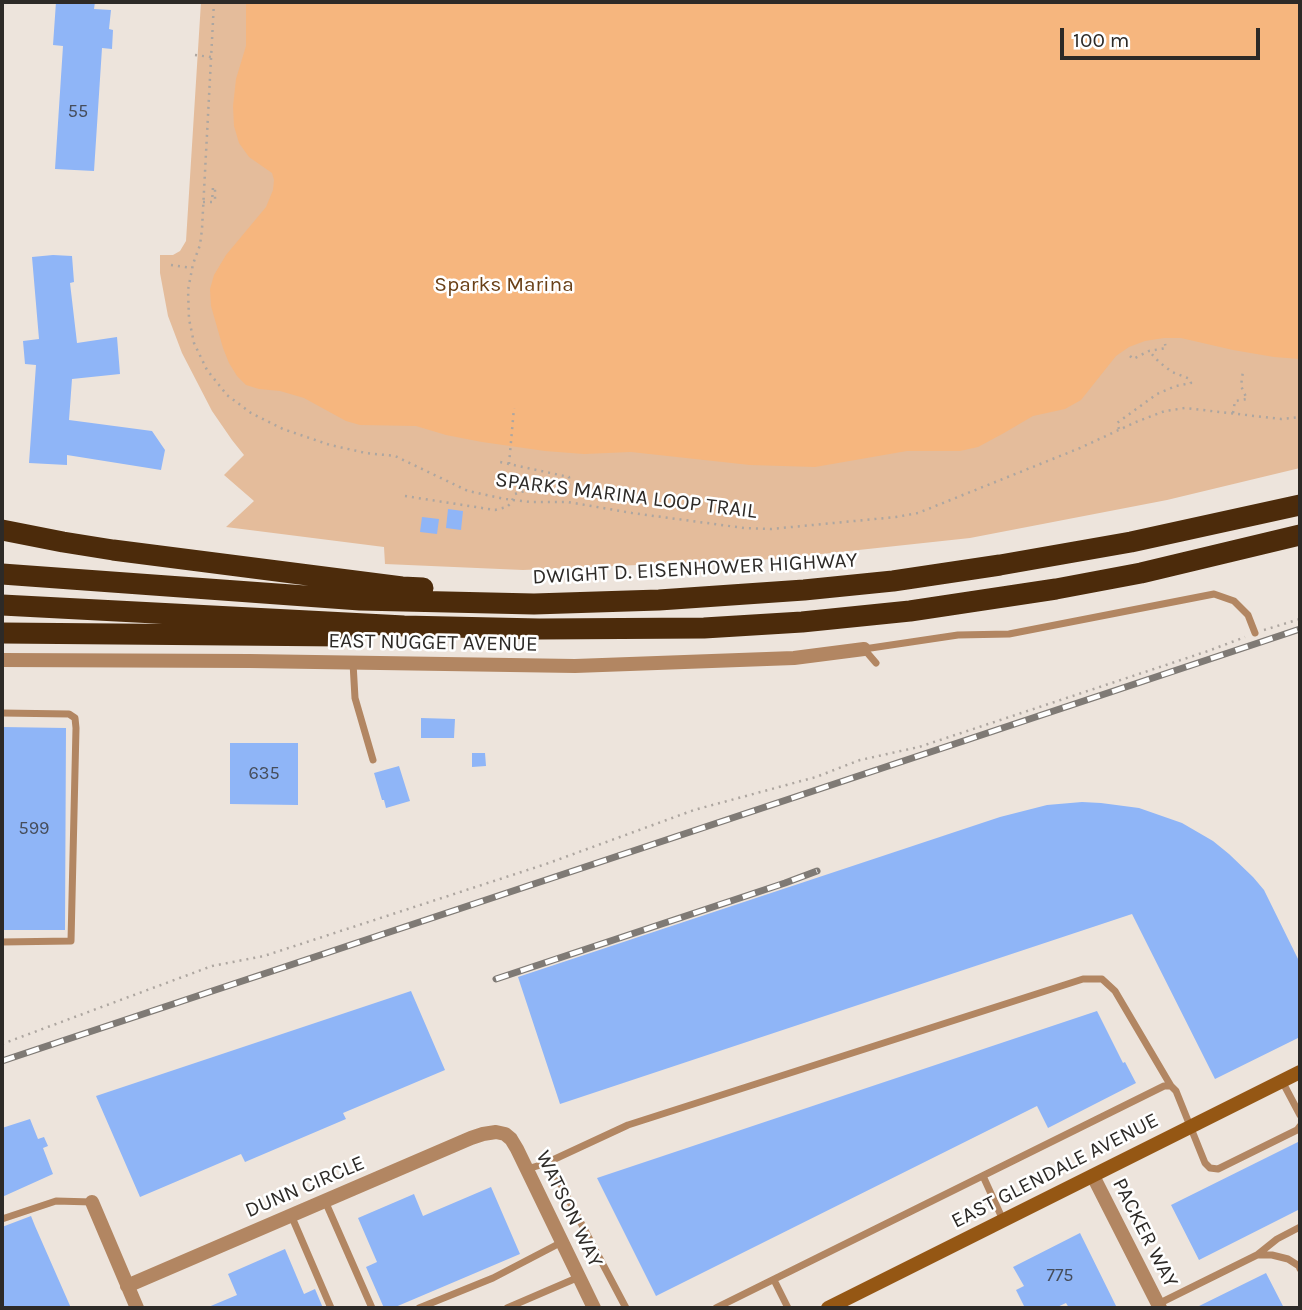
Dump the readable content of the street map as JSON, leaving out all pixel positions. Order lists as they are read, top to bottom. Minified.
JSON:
{"streets":{"highway":["DWIGHT D. EISENHOWER HIGHWAY"],"street":["EAST NUGGET AVENUE","EAST GLENDALE AVENUE","DUNN CIRCLE","WATSON WAY","PACKER WAY"],"path":["SPARKS MARINA LOOP TRAIL"]},"crossings":[["EAST GLENDALE AVENUE","PACKER WAY"],["DUNN CIRCLE","WATSON WAY"]],"parks":["Sparks Marina"],"house_numbers":["55","635","599","775"],"scale_bar":"100 m"}
